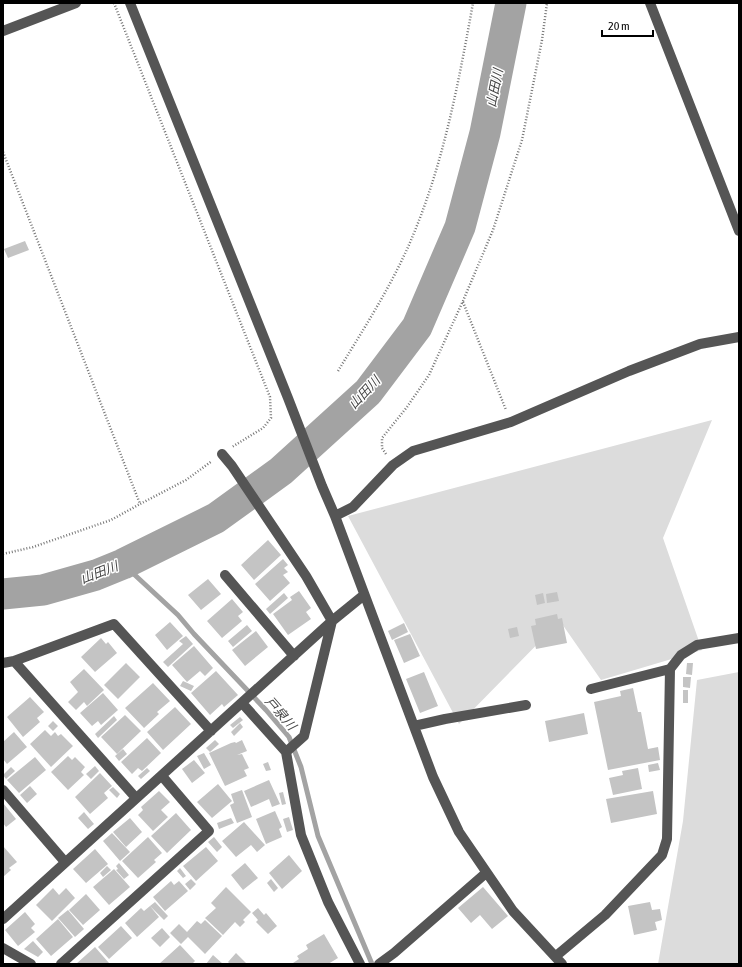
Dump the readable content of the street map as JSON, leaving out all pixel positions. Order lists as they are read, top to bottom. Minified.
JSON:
{"water":["山田川","戸泉川"],"scale_bar":"20 m"}
